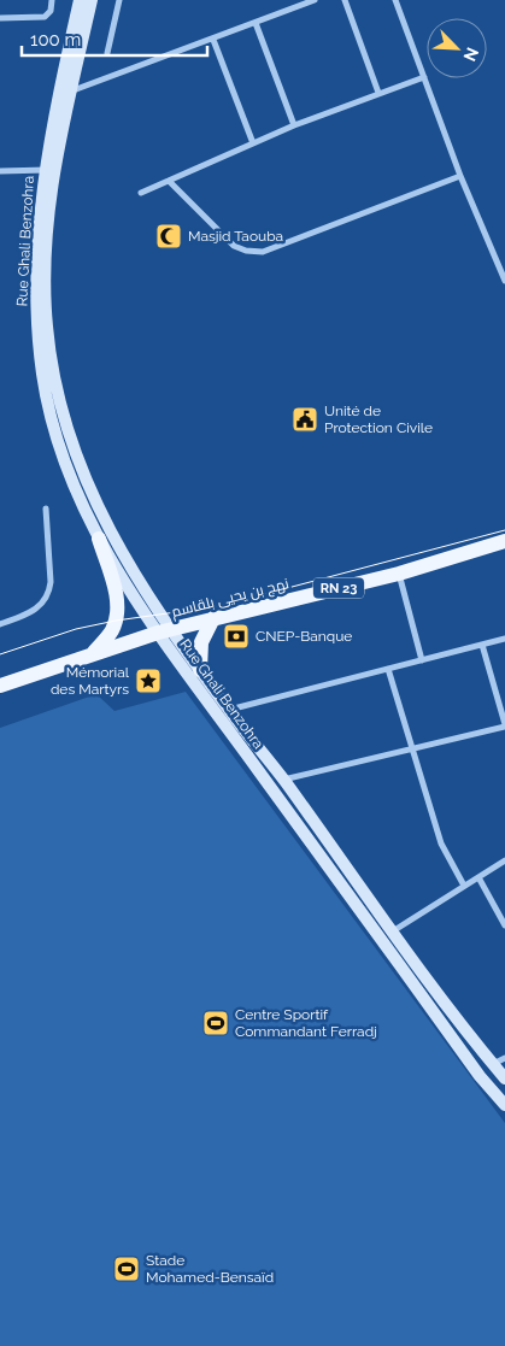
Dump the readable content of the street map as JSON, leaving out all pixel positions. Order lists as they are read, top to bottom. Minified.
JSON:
{"streets":{"main road":["Rue Ghali Benzohra","RN 23","نهج بن يحيى بلقاسم"]},"crossings":[["Rue Ghali Benzohra","نهج بن يحيى بلقاسم"]],"places":{"mosque":["Masjid Taouba"],"public building":["Unité de Protection Civile"],"bank":["CNEP-Banque"],"place":["Mémorial des Martyrs"],"sports":["Centre Sportif Commandant Ferradj","Stade Mohamed-Bensaïd"]},"scale_bar":"100 m","north":"bottom right"}
